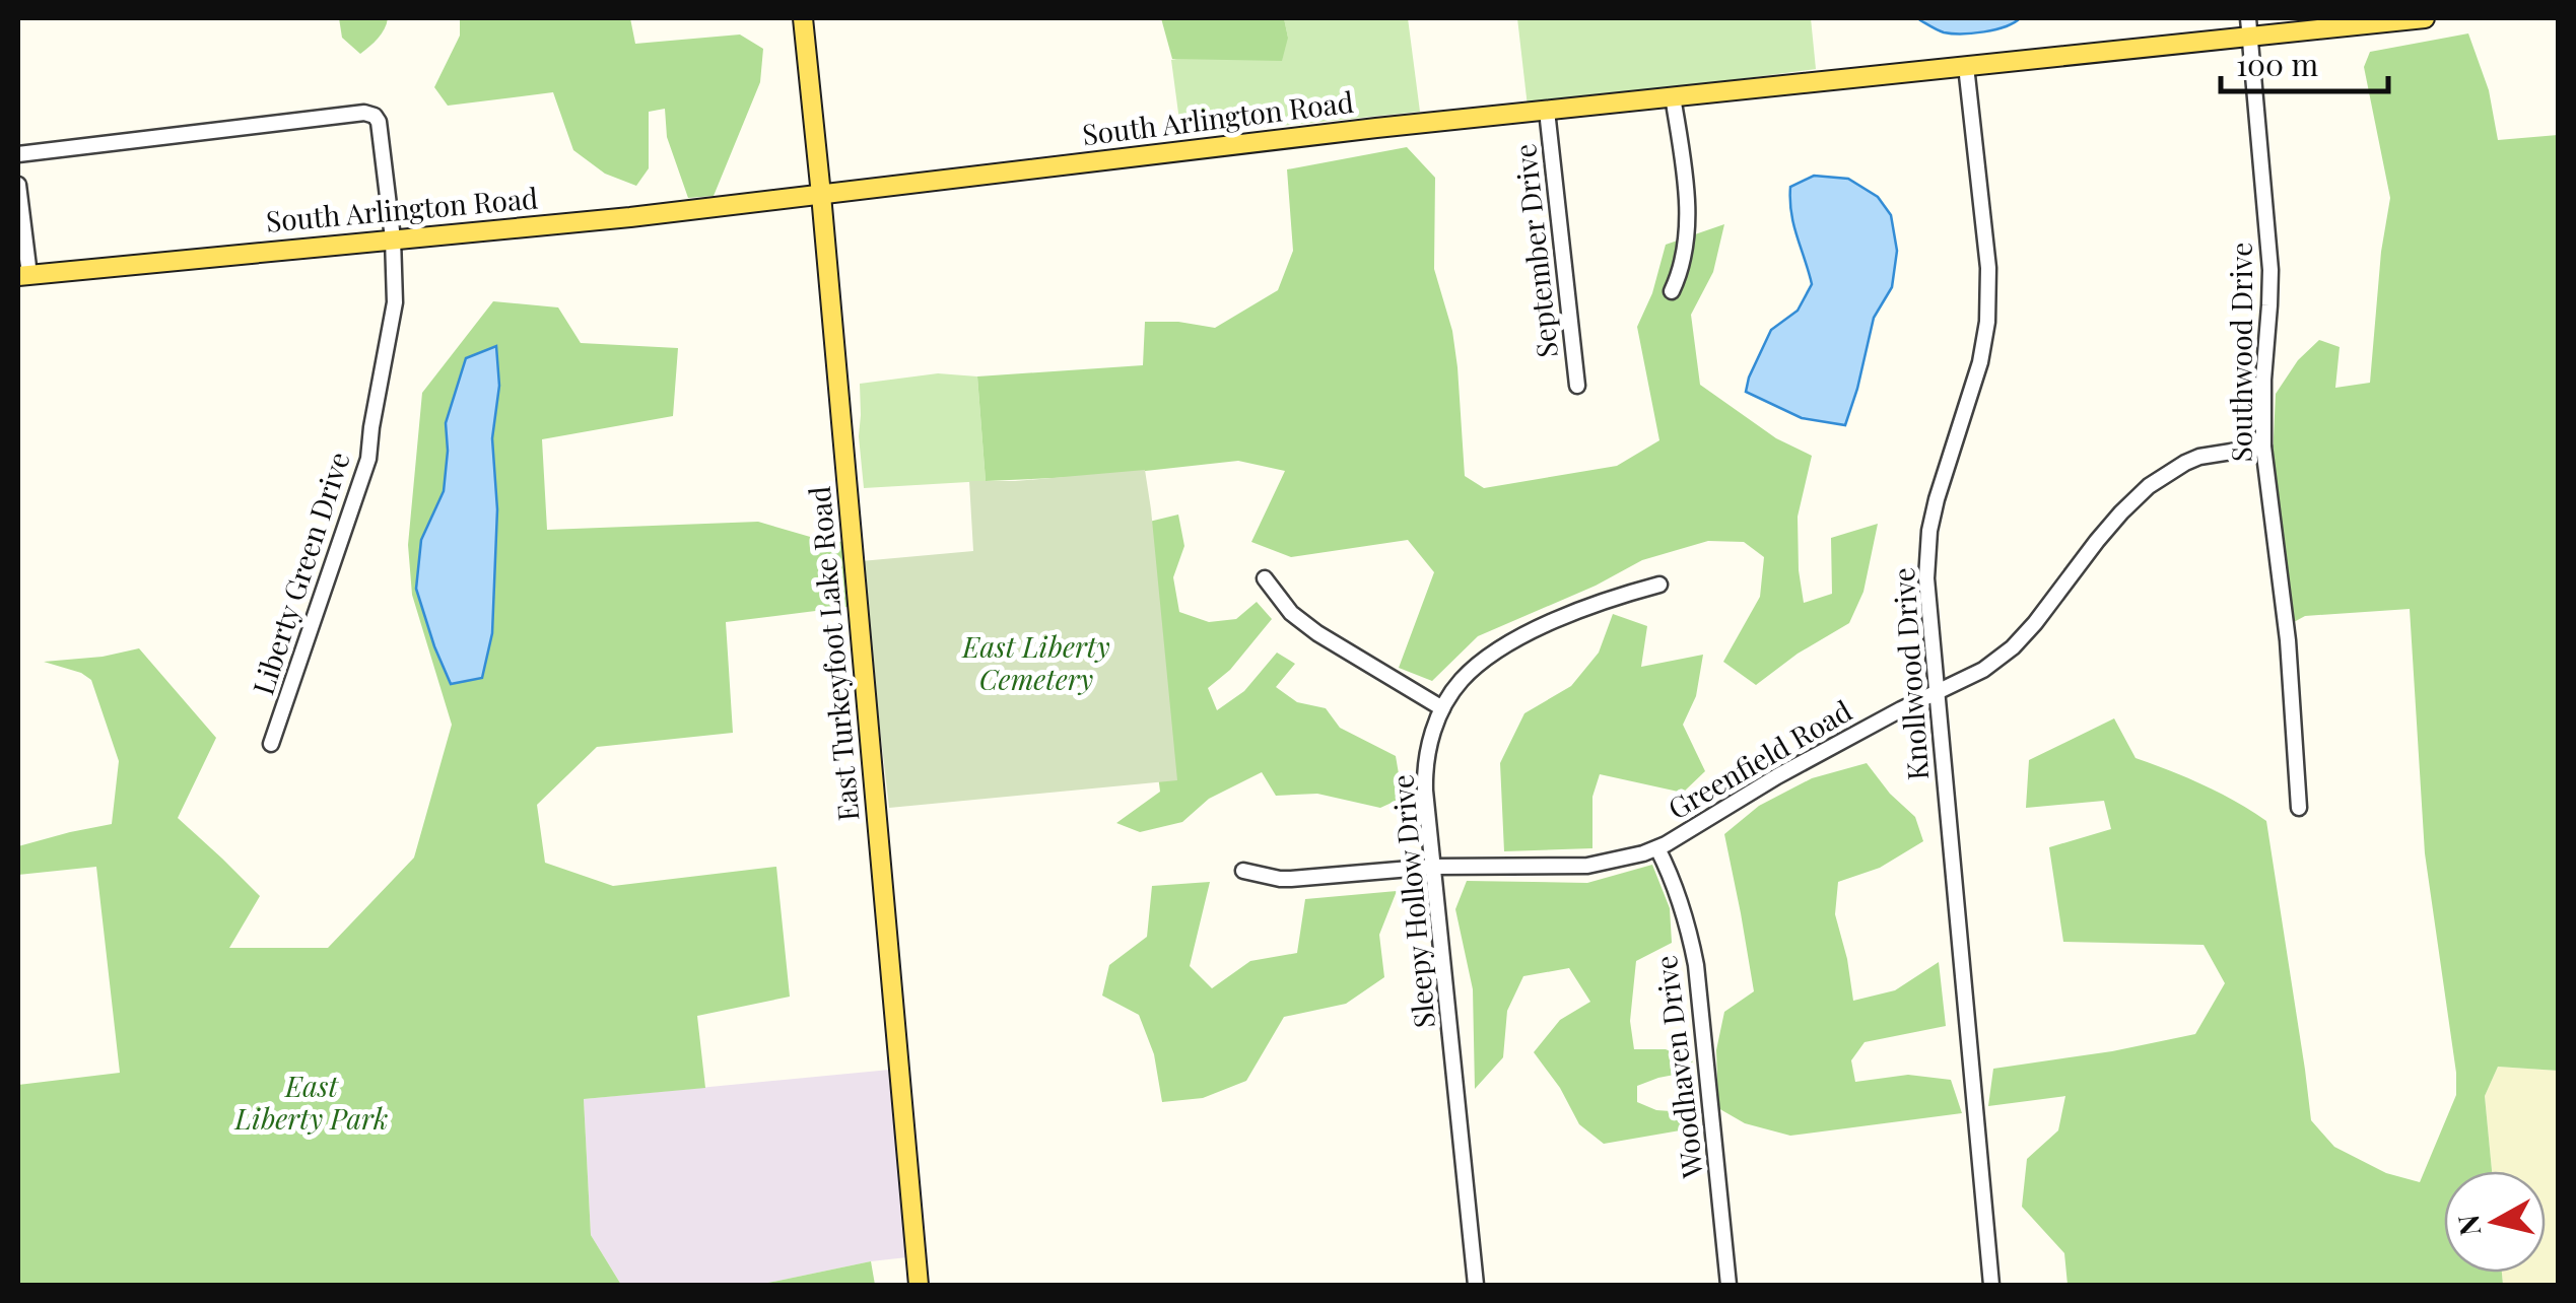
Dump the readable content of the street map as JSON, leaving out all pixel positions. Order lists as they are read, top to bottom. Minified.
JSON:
{"streets":{"main road":["South Arlington Road","East Turkeyfoot Lake Road"],"street":["September Drive","Southwood Drive","Liberty Green Drive","Knollwood Drive","Greenfield Road","Sleepy Hollow Drive","Woodhaven Drive"]},"crossings":[["South Arlington Road","September Drive"],["South Arlington Road","Southwood Drive"],["South Arlington Road","Liberty Green Drive"],["South Arlington Road","East Turkeyfoot Lake Road"],["South Arlington Road","Knollwood Drive"],["Southwood Drive","Greenfield Road"],["Knollwood Drive","Greenfield Road"],["Greenfield Road","Sleepy Hollow Drive"],["Greenfield Road","Woodhaven Drive"]],"parks":["East Liberty Cemetery","East Liberty Park"],"scale_bar":"100 m","north":"left"}
